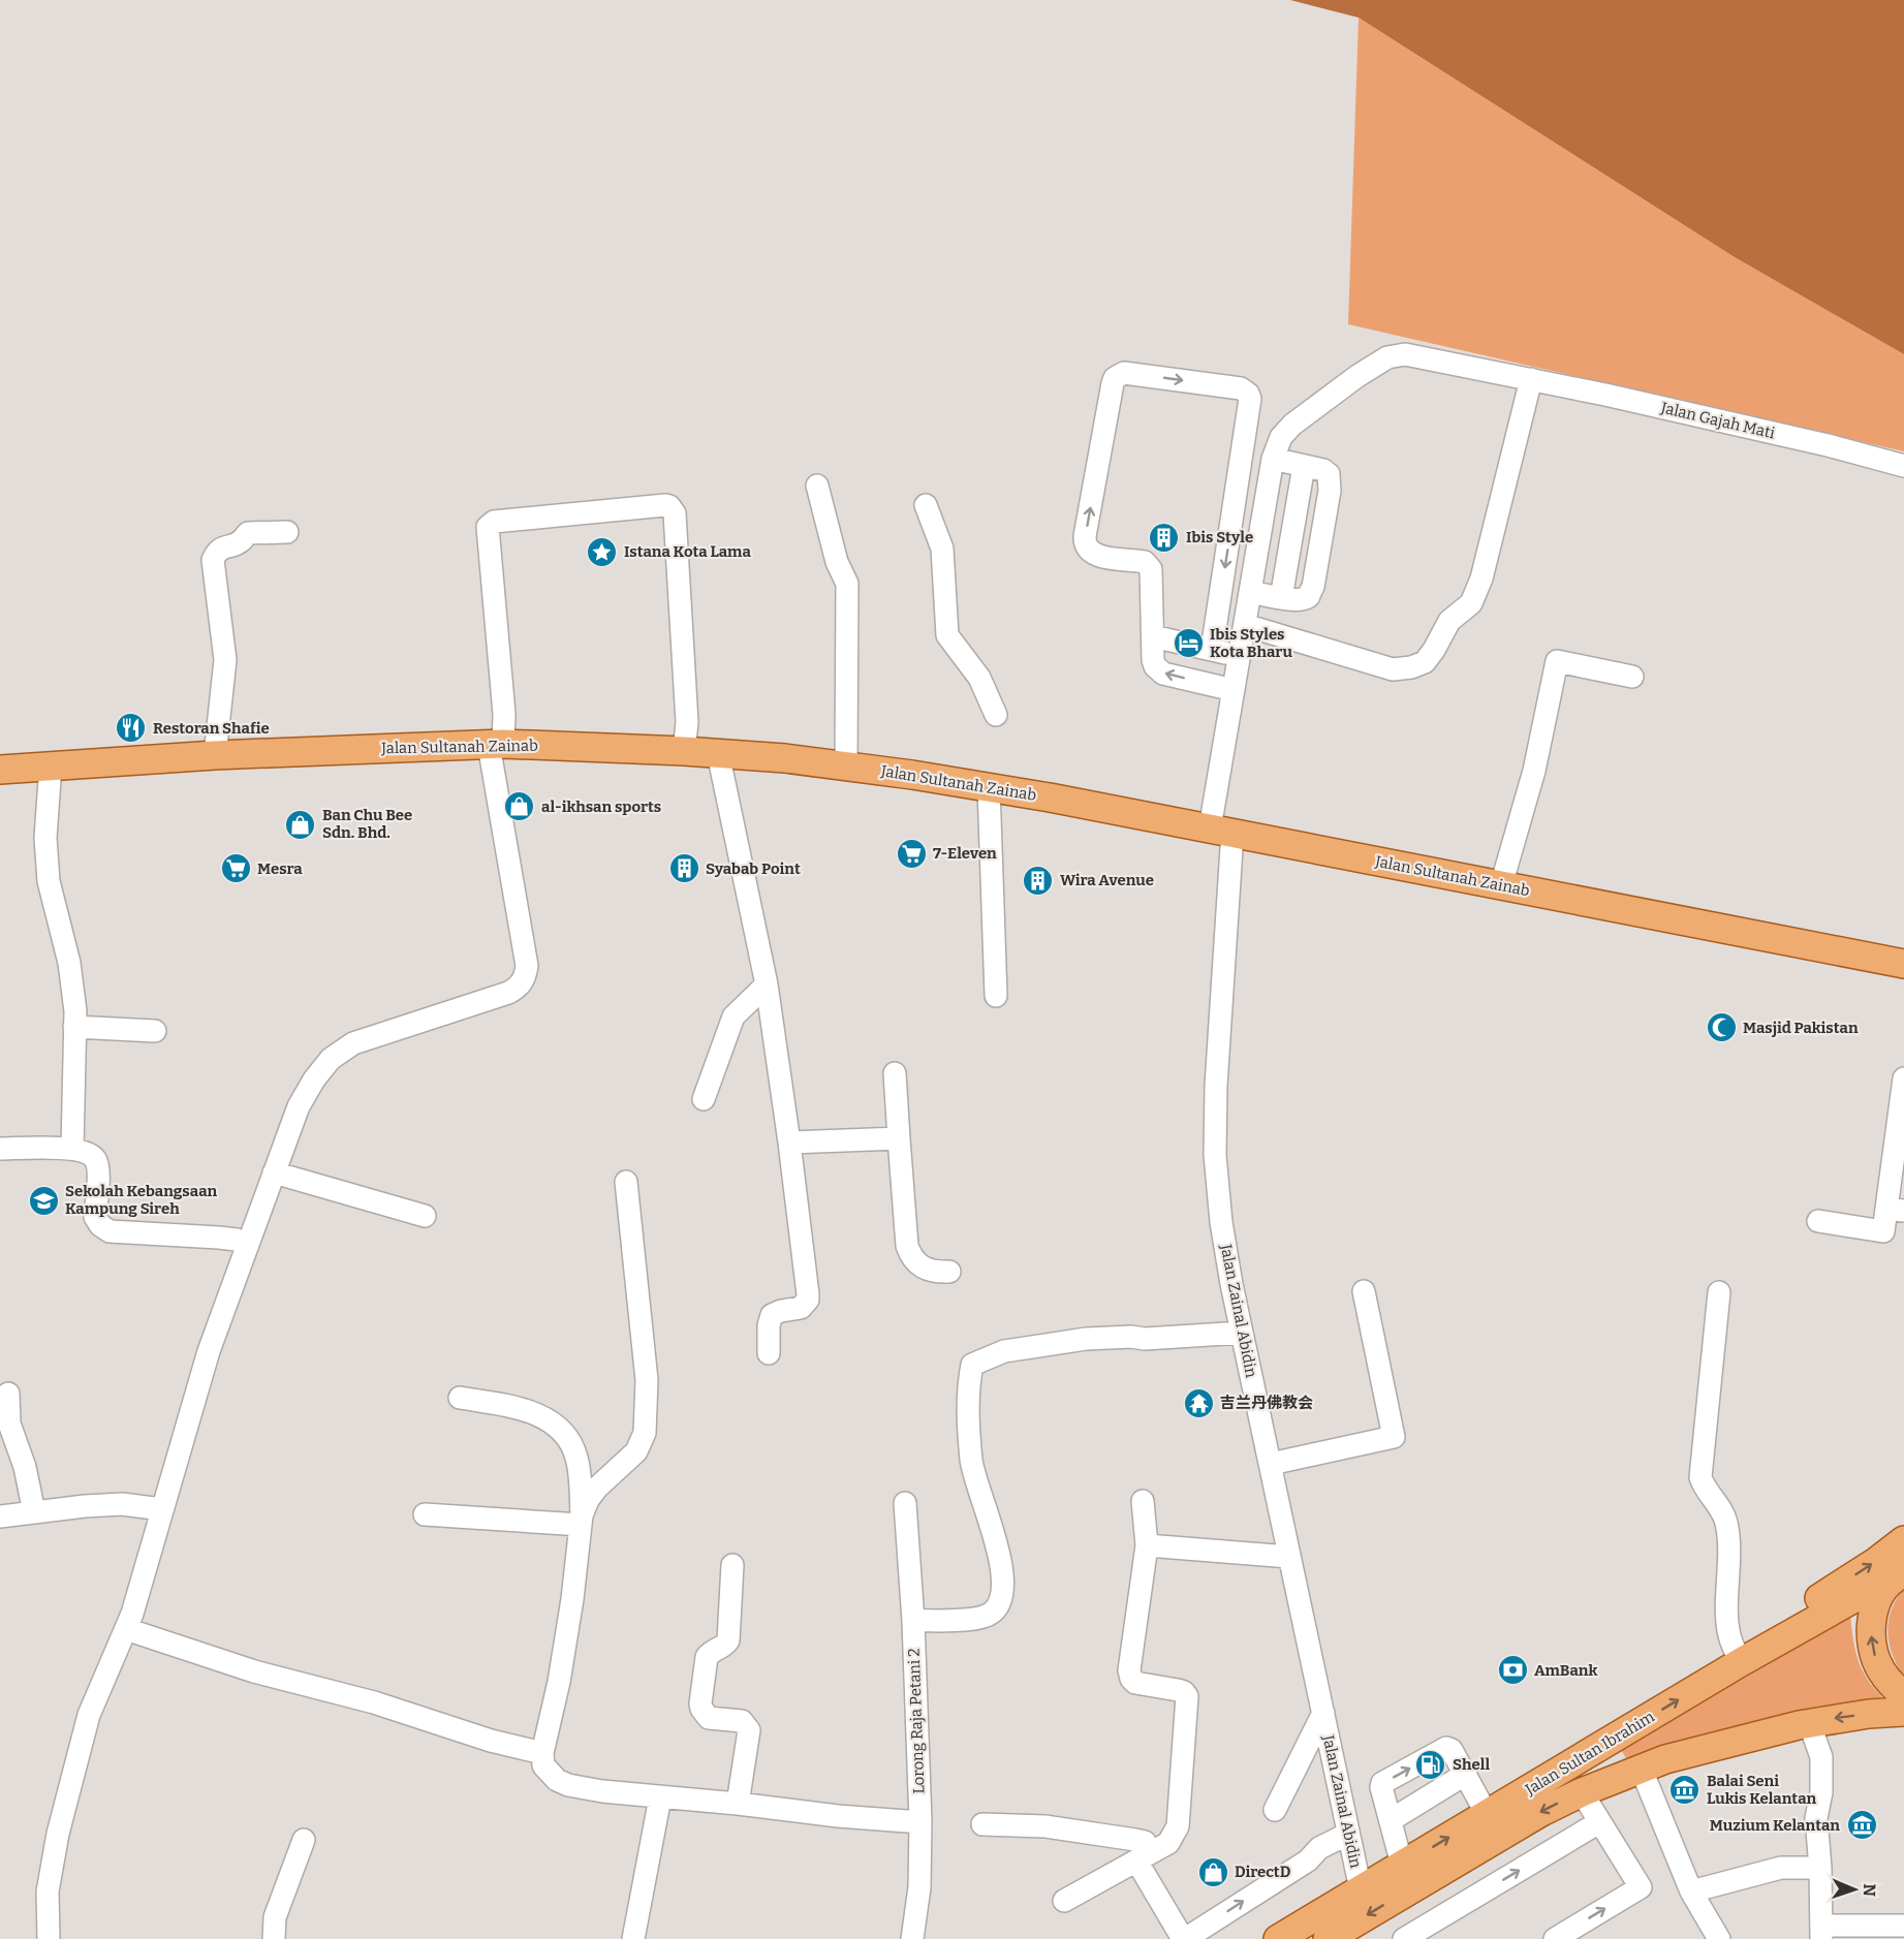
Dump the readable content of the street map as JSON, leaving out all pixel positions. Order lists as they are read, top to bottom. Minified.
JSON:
{"streets":{"main road":["Jalan Sultanah Zainab","Jalan Sultan Ibrahim"],"street":["Jalan Gajah Mati","Jalan Zainal Abidin","Lorong Raja Petani 2"]},"crossings":[["Jalan Gajah Mati","Jalan Zainal Abidin"],["Jalan Sultanah Zainab","Jalan Zainal Abidin"],["Jalan Zainal Abidin","Jalan Sultan Ibrahim"]],"places":{"building":["Ibis Style","Syabab Point","Wira Avenue"],"place":["Istana Kota Lama"],"hotel":["Ibis Styles Kota Bharu"],"restaurant":["Restoran Shafie"],"shop":["al-ikhsan sports","Ban Chu Bee Sdn. Bhd.","DirectD"],"supermarket":["7-Eleven","Mesra"],"mosque":["Masjid Pakistan"],"school or university":["Sekolah Kebangsaan Kampung Sireh"],"temple":["吉兰丹佛教会"],"bank":["AmBank"],"fuel station":["Shell"],"museum":["Balai Seni Lukis Kelantan","Muzium Kelantan"]},"north":"right"}
